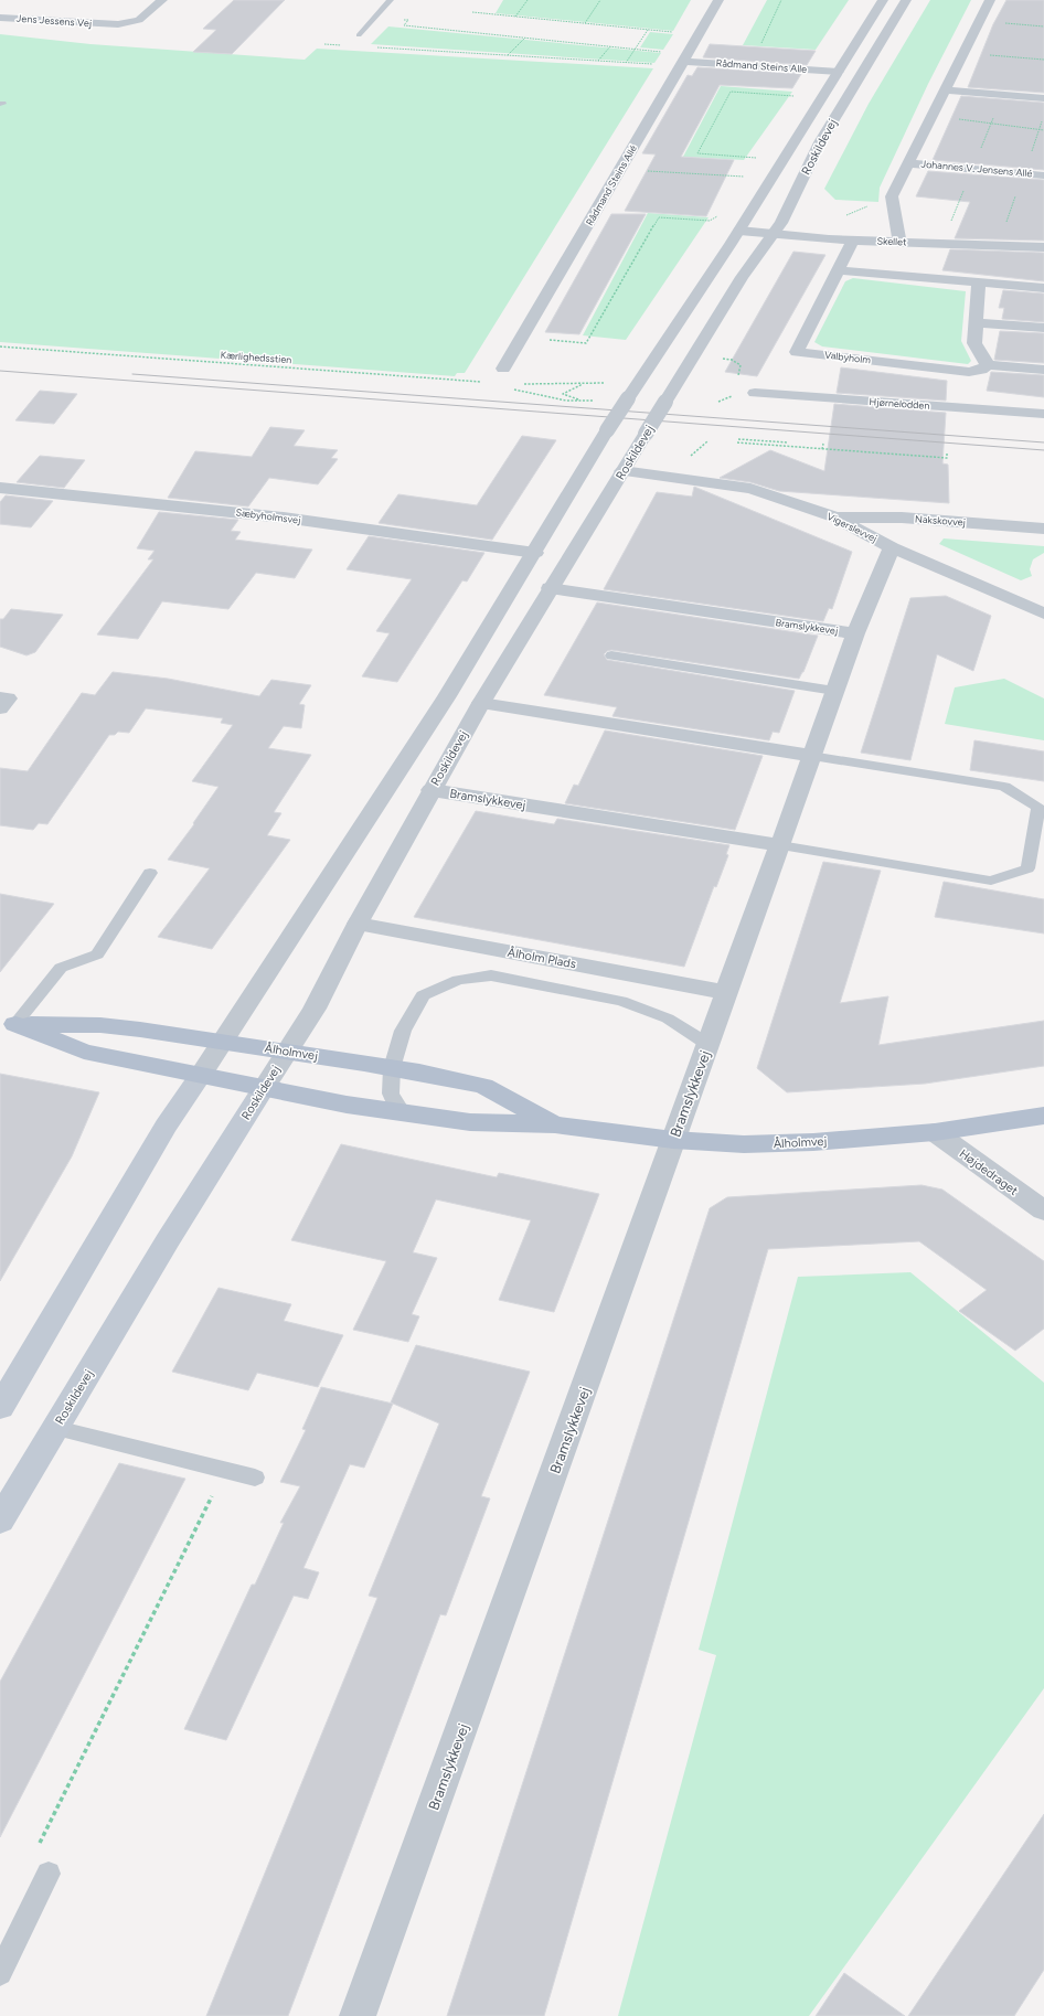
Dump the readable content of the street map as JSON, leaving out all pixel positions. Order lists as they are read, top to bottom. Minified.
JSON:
{"streets":{"main road":["Roskildevej","Ålholmvej"],"street":["Jens Jessens Vej","Rådmand Steins Alle","Johannes V. Jensens Allé","Rådmand Steins Allé","Skellet","Valbyholm","Hjørnelodden","Sæbyholmsvej","Nakskovvej","Vigerslevvej","Bramslykkevej","Ålholm Plads","Højdedraget"],"path":["Kærlighedsstien"]},"crossings":[["Rådmand Steins Alle","Roskildevej"],["Rådmand Steins Alle","Rådmand Steins Allé"],["Roskildevej","Skellet"],["Roskildevej","Sæbyholmsvej"],["Roskildevej","Vigerslevvej"],["Roskildevej","Bramslykkevej"],["Roskildevej","Ålholm Plads"],["Roskildevej","Ålholmvej"],["Skellet","Valbyholm"],["Nakskovvej","Vigerslevvej"],["Vigerslevvej","Bramslykkevej"],["Bramslykkevej","Ålholm Plads"],["Bramslykkevej","Ålholmvej"],["Ålholmvej","Højdedraget"]]}
